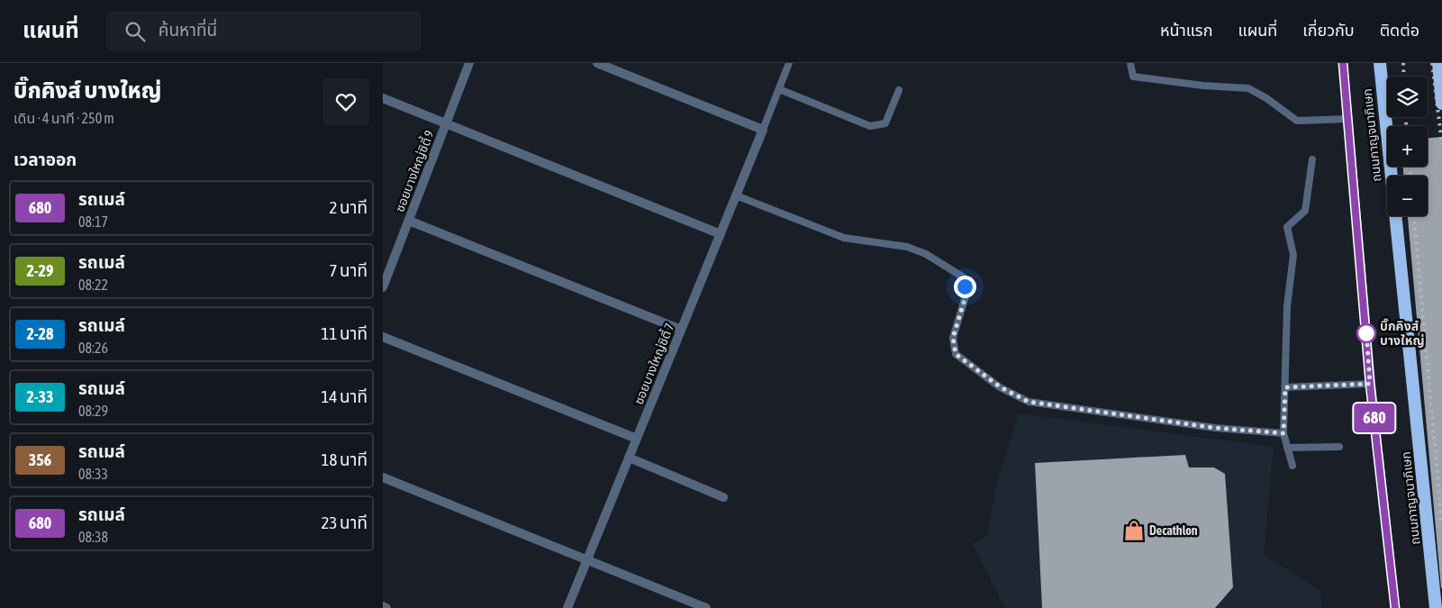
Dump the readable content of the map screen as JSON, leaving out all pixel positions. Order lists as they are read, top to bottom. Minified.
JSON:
{"streets":{"highway":["ถนนกาญจนาภิเษก"],"street":["ซอยบางใหญ่ซิตี้ 9","ซอยบางใหญ่ซิตี้ 7"]},"places":{"other":["บิ๊กคิงส์ บางใหญ่"],"shop":["Decathlon"]},"lines":["bus line 680"],"page":{"header":"แผนที่","search":"ค้นหาที่นี่","nav":["หน้าแรก","แผนที่","เกี่ยวกับ","ติดต่อ"],"heading":[["บิ๊กคิงส์ บางใหญ่","เดิน · 4 นาที · 250 m"],"เวลาออก"],"on_map":"680","map_buttons":["+","−"],"list":[{"mark":"680","name":"รถเมล์","note":"08:17","value":"2 นาที"},{"mark":"2-29","name":"รถเมล์","note":"08:22","value":"7 นาที"},{"mark":"2-28","name":"รถเมล์","note":"08:26","value":"11 นาที"},{"mark":"2-33","name":"รถเมล์","note":"08:29","value":"14 นาที"},{"mark":"356","name":"รถเมล์","note":"08:33","value":"18 นาที"},{"mark":"680","name":"รถเมล์","note":"08:38","value":"23 นาที"}]}}
